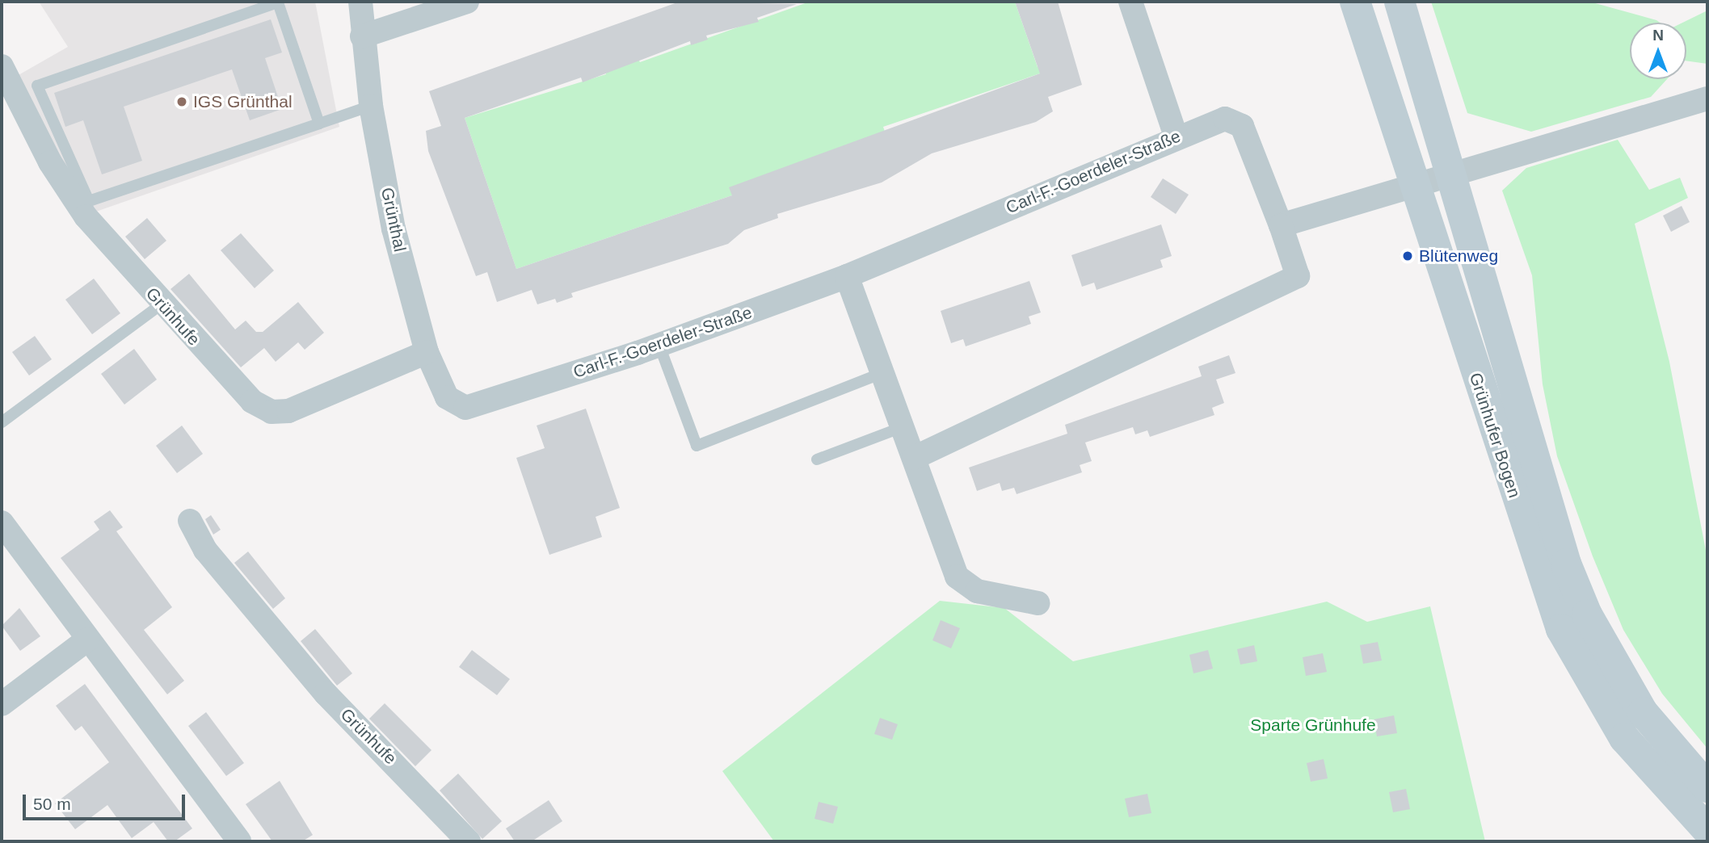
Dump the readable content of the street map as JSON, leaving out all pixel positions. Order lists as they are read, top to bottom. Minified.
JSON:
{"streets":{"main road":["Grünhufer Bogen"],"street":["Carl-F.-Goerdeler-Straße","Grünthal","Grünhufe"]},"crossings":[["Carl-F.-Goerdeler-Straße","Grünthal"],["Grünthal","Grünhufe"]],"parks":["Sparte Grünhufe"],"places":["IGS Grünthal","Blütenweg"],"scale_bar":"50 m","north":"top"}
